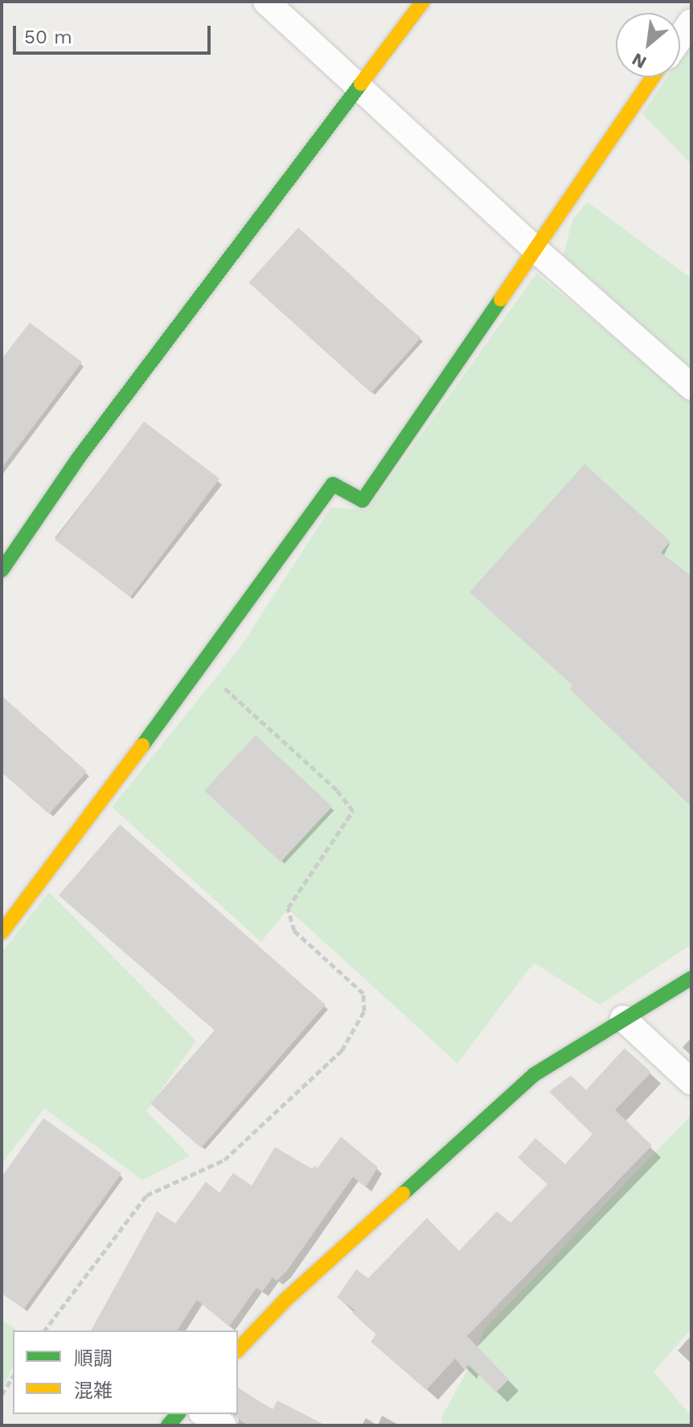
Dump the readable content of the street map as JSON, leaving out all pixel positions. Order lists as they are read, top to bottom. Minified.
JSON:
{"legend":["順調","混雑"],"scale_bar":"50 m","north":"bottom left"}
